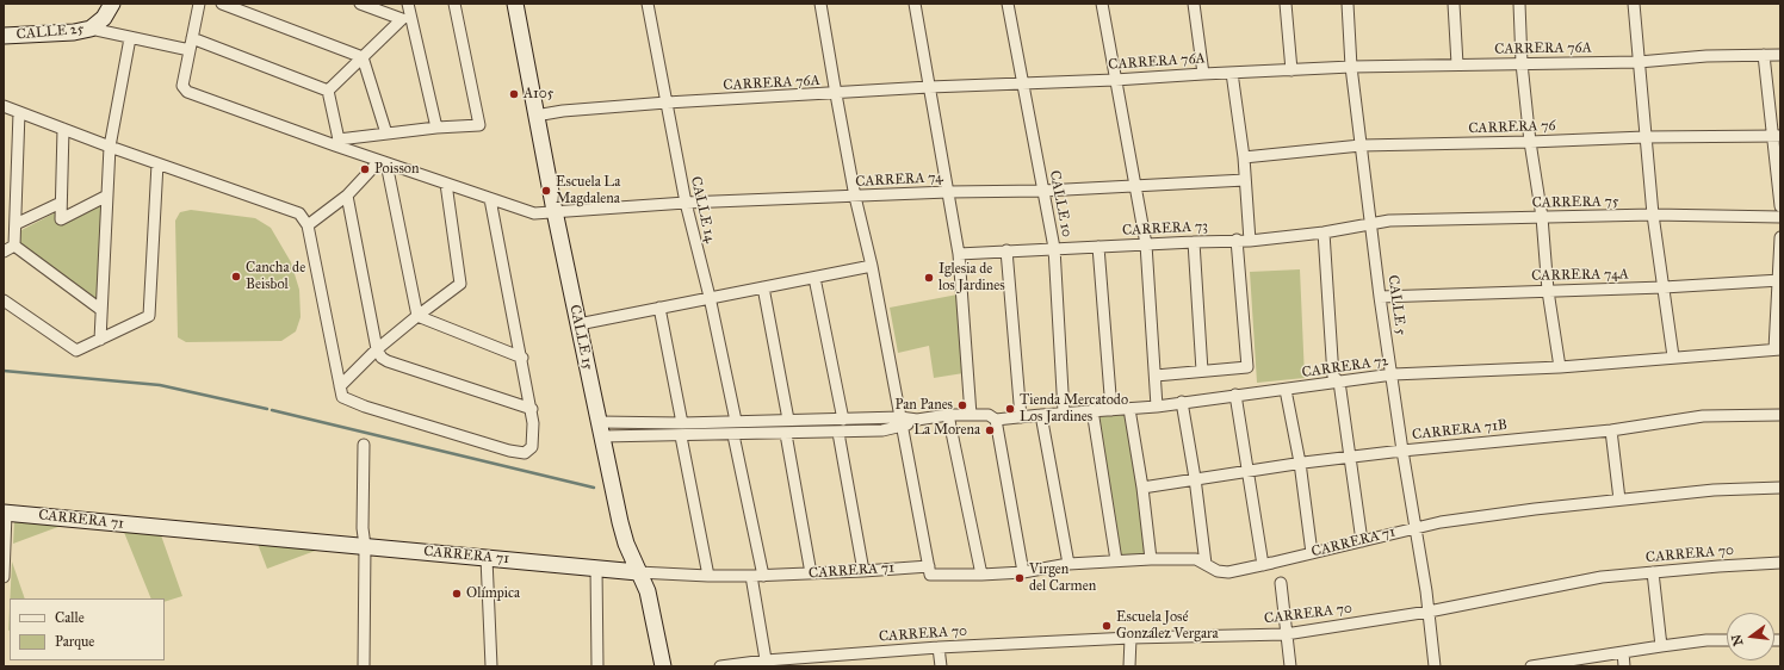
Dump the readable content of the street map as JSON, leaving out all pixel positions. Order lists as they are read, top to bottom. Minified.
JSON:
{"streets":{"street":["CALLE 25","CARRERA 76A","CARRERA 76","CARRERA 74","CARRERA 75","CALLE 10","CALLE 14","CARRERA 73","CARRERA 74A","CALLE 5","CALLE 15","CARRERA 72","CARRERA 71B","CARRERA 71","CARRERA 70"]},"crossings":[["CARRERA 76A","CALLE 10"],["CARRERA 76A","CALLE 14"],["CARRERA 76A","CALLE 5"],["CARRERA 76A","CALLE 15"],["CARRERA 76","CALLE 5"],["CARRERA 74","CALLE 10"],["CARRERA 74","CALLE 14"],["CARRERA 74","CALLE 15"],["CARRERA 75","CARRERA 73"],["CARRERA 75","CALLE 5"],["CALLE 10","CARRERA 73"],["CALLE 10","CARRERA 72"],["CALLE 14","CARRERA 72"],["CARRERA 73","CALLE 5"],["CARRERA 74A","CALLE 5"],["CALLE 5","CARRERA 72"],["CALLE 5","CARRERA 71B"],["CALLE 5","CARRERA 71"],["CALLE 5","CARRERA 70"],["CALLE 15","CARRERA 72"],["CALLE 15","CARRERA 71"]],"places":["A105","Poisson","Escuela La Magdalena","Cancha de Beisbol","Iglesia de los Jardines","Pan Panes","Tienda Mercatodo Los Jardines","La Morena","Virgen del Carmen","Olímpica","Escuela José González Vergara"],"legend":["Calle","Parque"],"north":"left"}
